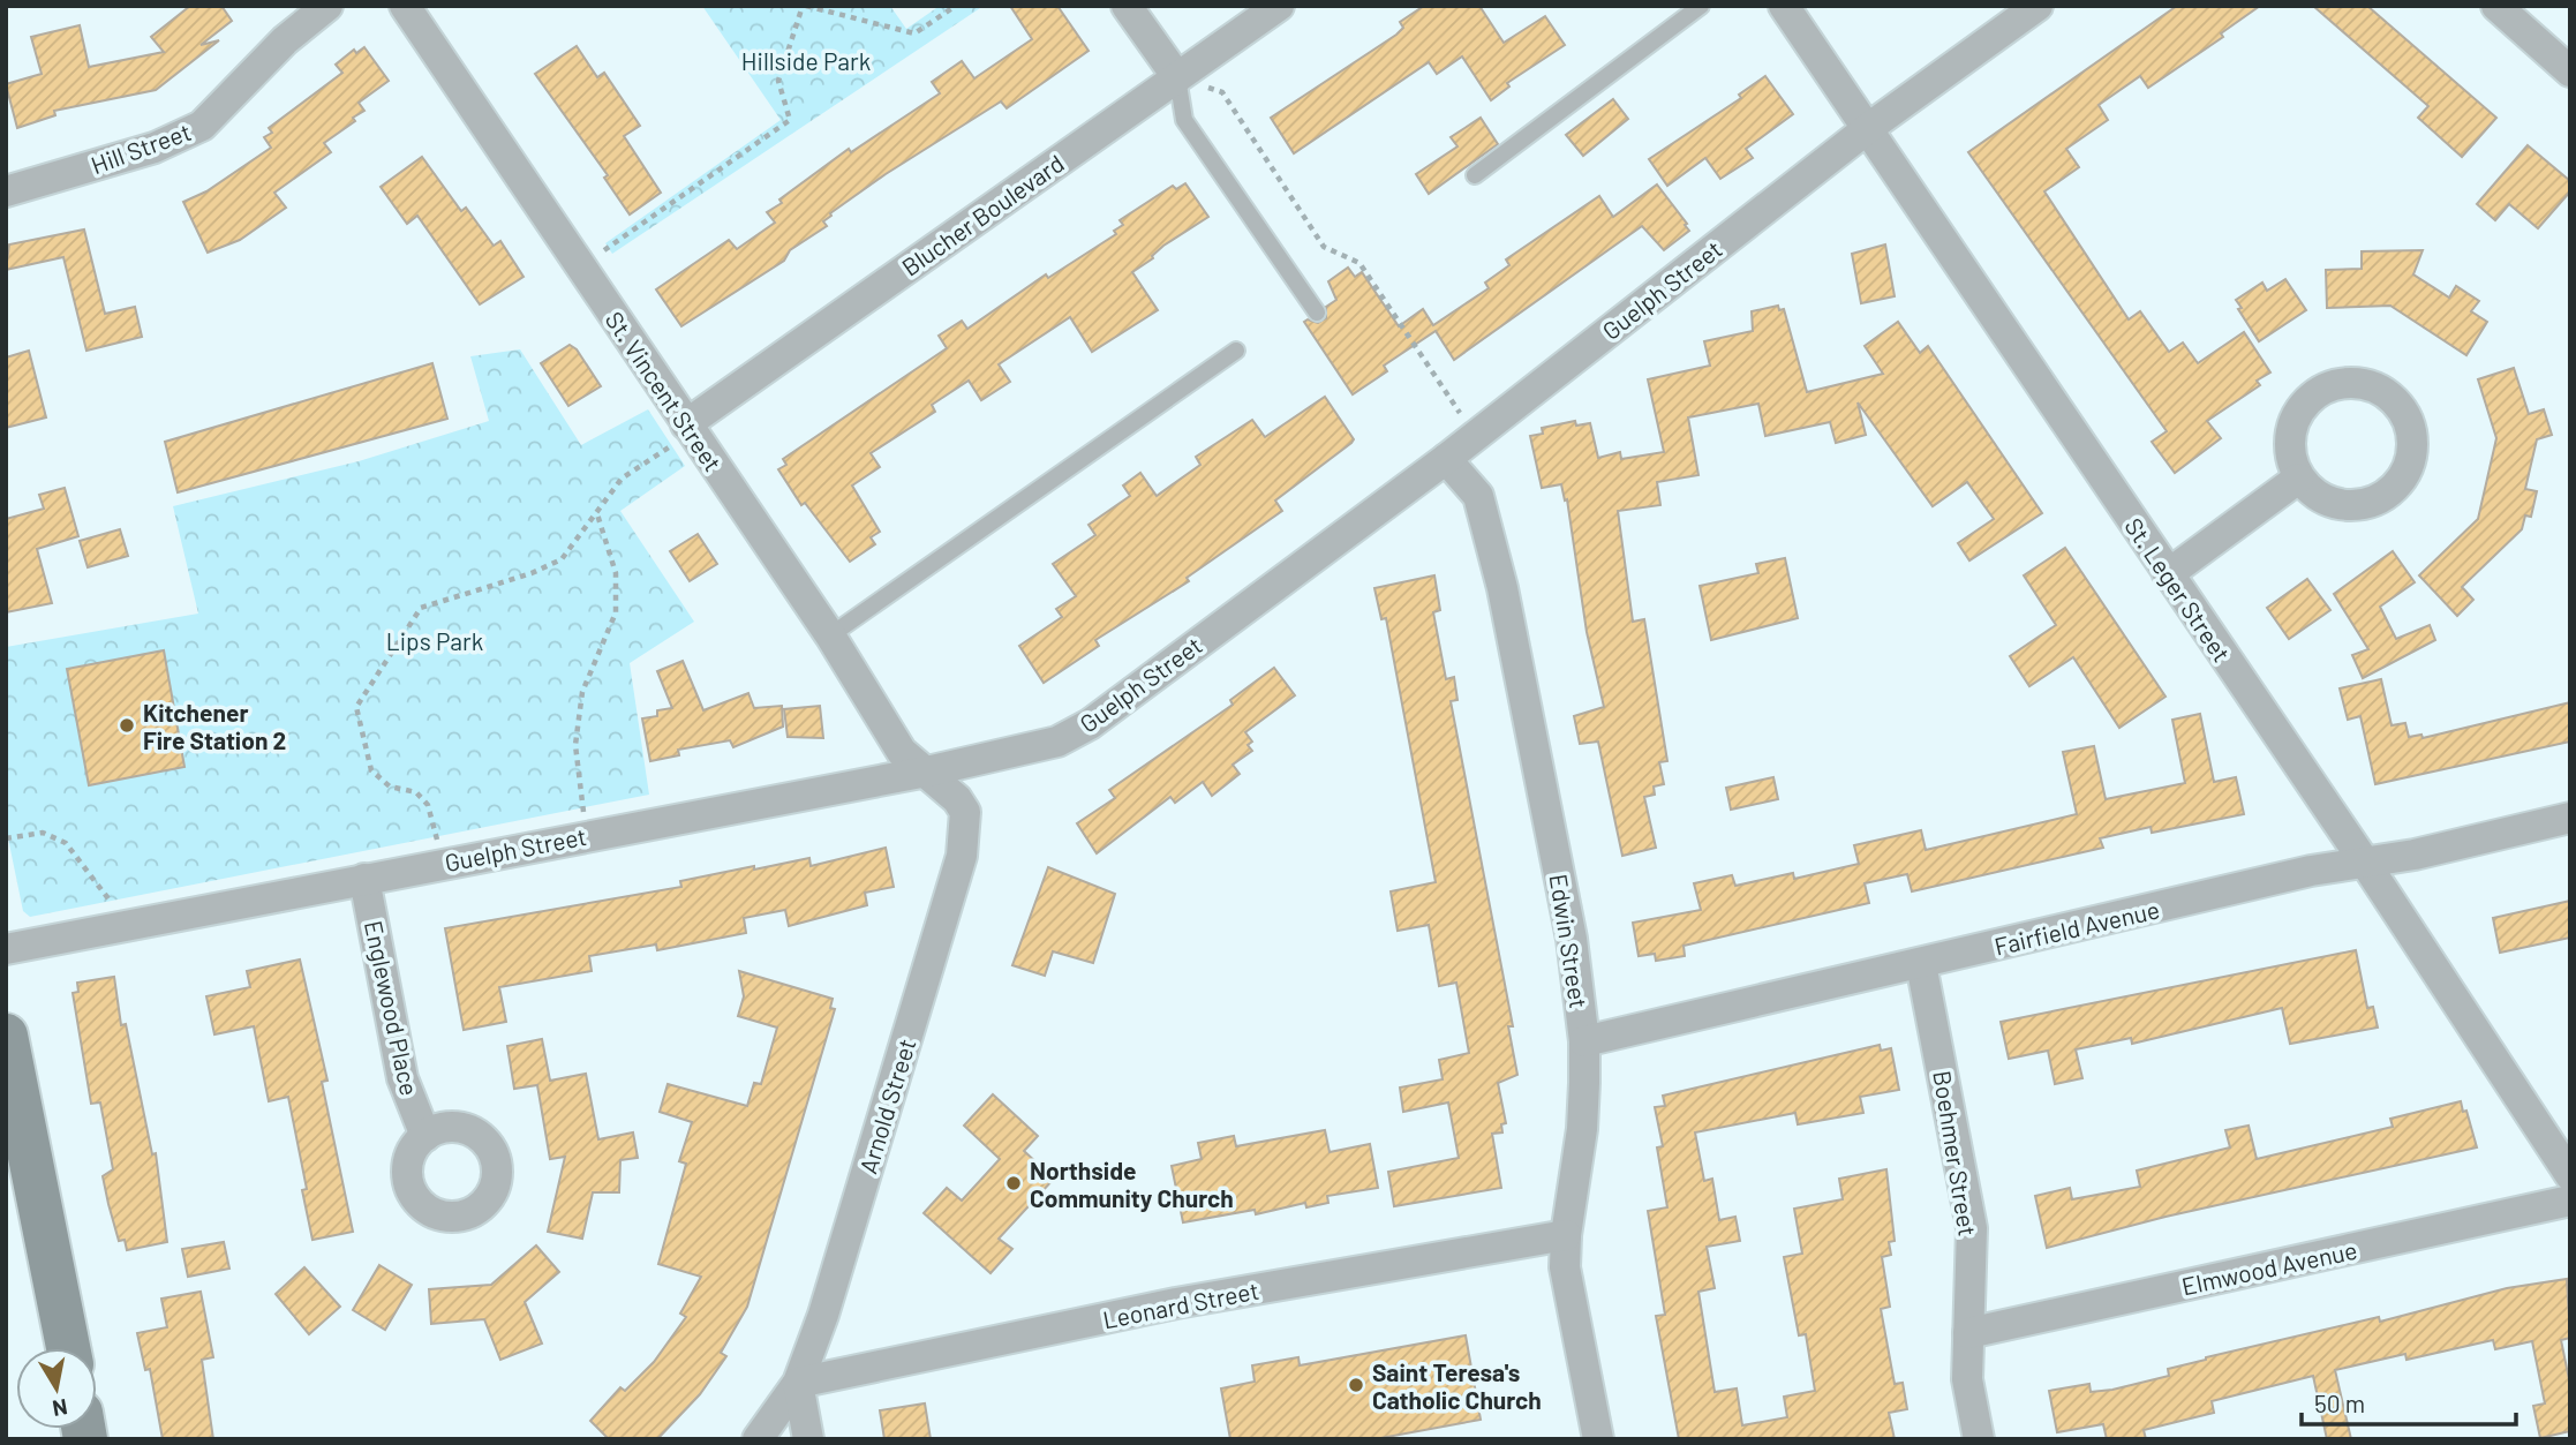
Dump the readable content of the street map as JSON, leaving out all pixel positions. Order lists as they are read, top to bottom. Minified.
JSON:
{"streets":{"street":["Hill Street","Blucher Boulevard","Guelph Street","St. Vincent Street","St. Leger Street","Fairfield Avenue","Edwin Street","Englewood Place","Arnold Street","Boehmer Street","Elmwood Avenue","Leonard Street"]},"crossings":[["Blucher Boulevard","St. Vincent Street"],["Guelph Street","St. Vincent Street"],["Guelph Street","St. Leger Street"],["Guelph Street","Edwin Street"],["Guelph Street","Englewood Place"],["Guelph Street","Arnold Street"],["St. Vincent Street","Arnold Street"],["St. Leger Street","Fairfield Avenue"],["Fairfield Avenue","Edwin Street"],["Fairfield Avenue","Boehmer Street"],["Edwin Street","Leonard Street"],["Arnold Street","Leonard Street"],["Boehmer Street","Elmwood Avenue"]],"parks":["Hillside Park","Lips Park"],"places":["Kitchener Fire Station 2","Northside Community Church","Saint Teresa's Catholic Church"],"scale_bar":"50 m","north":"bottom"}
